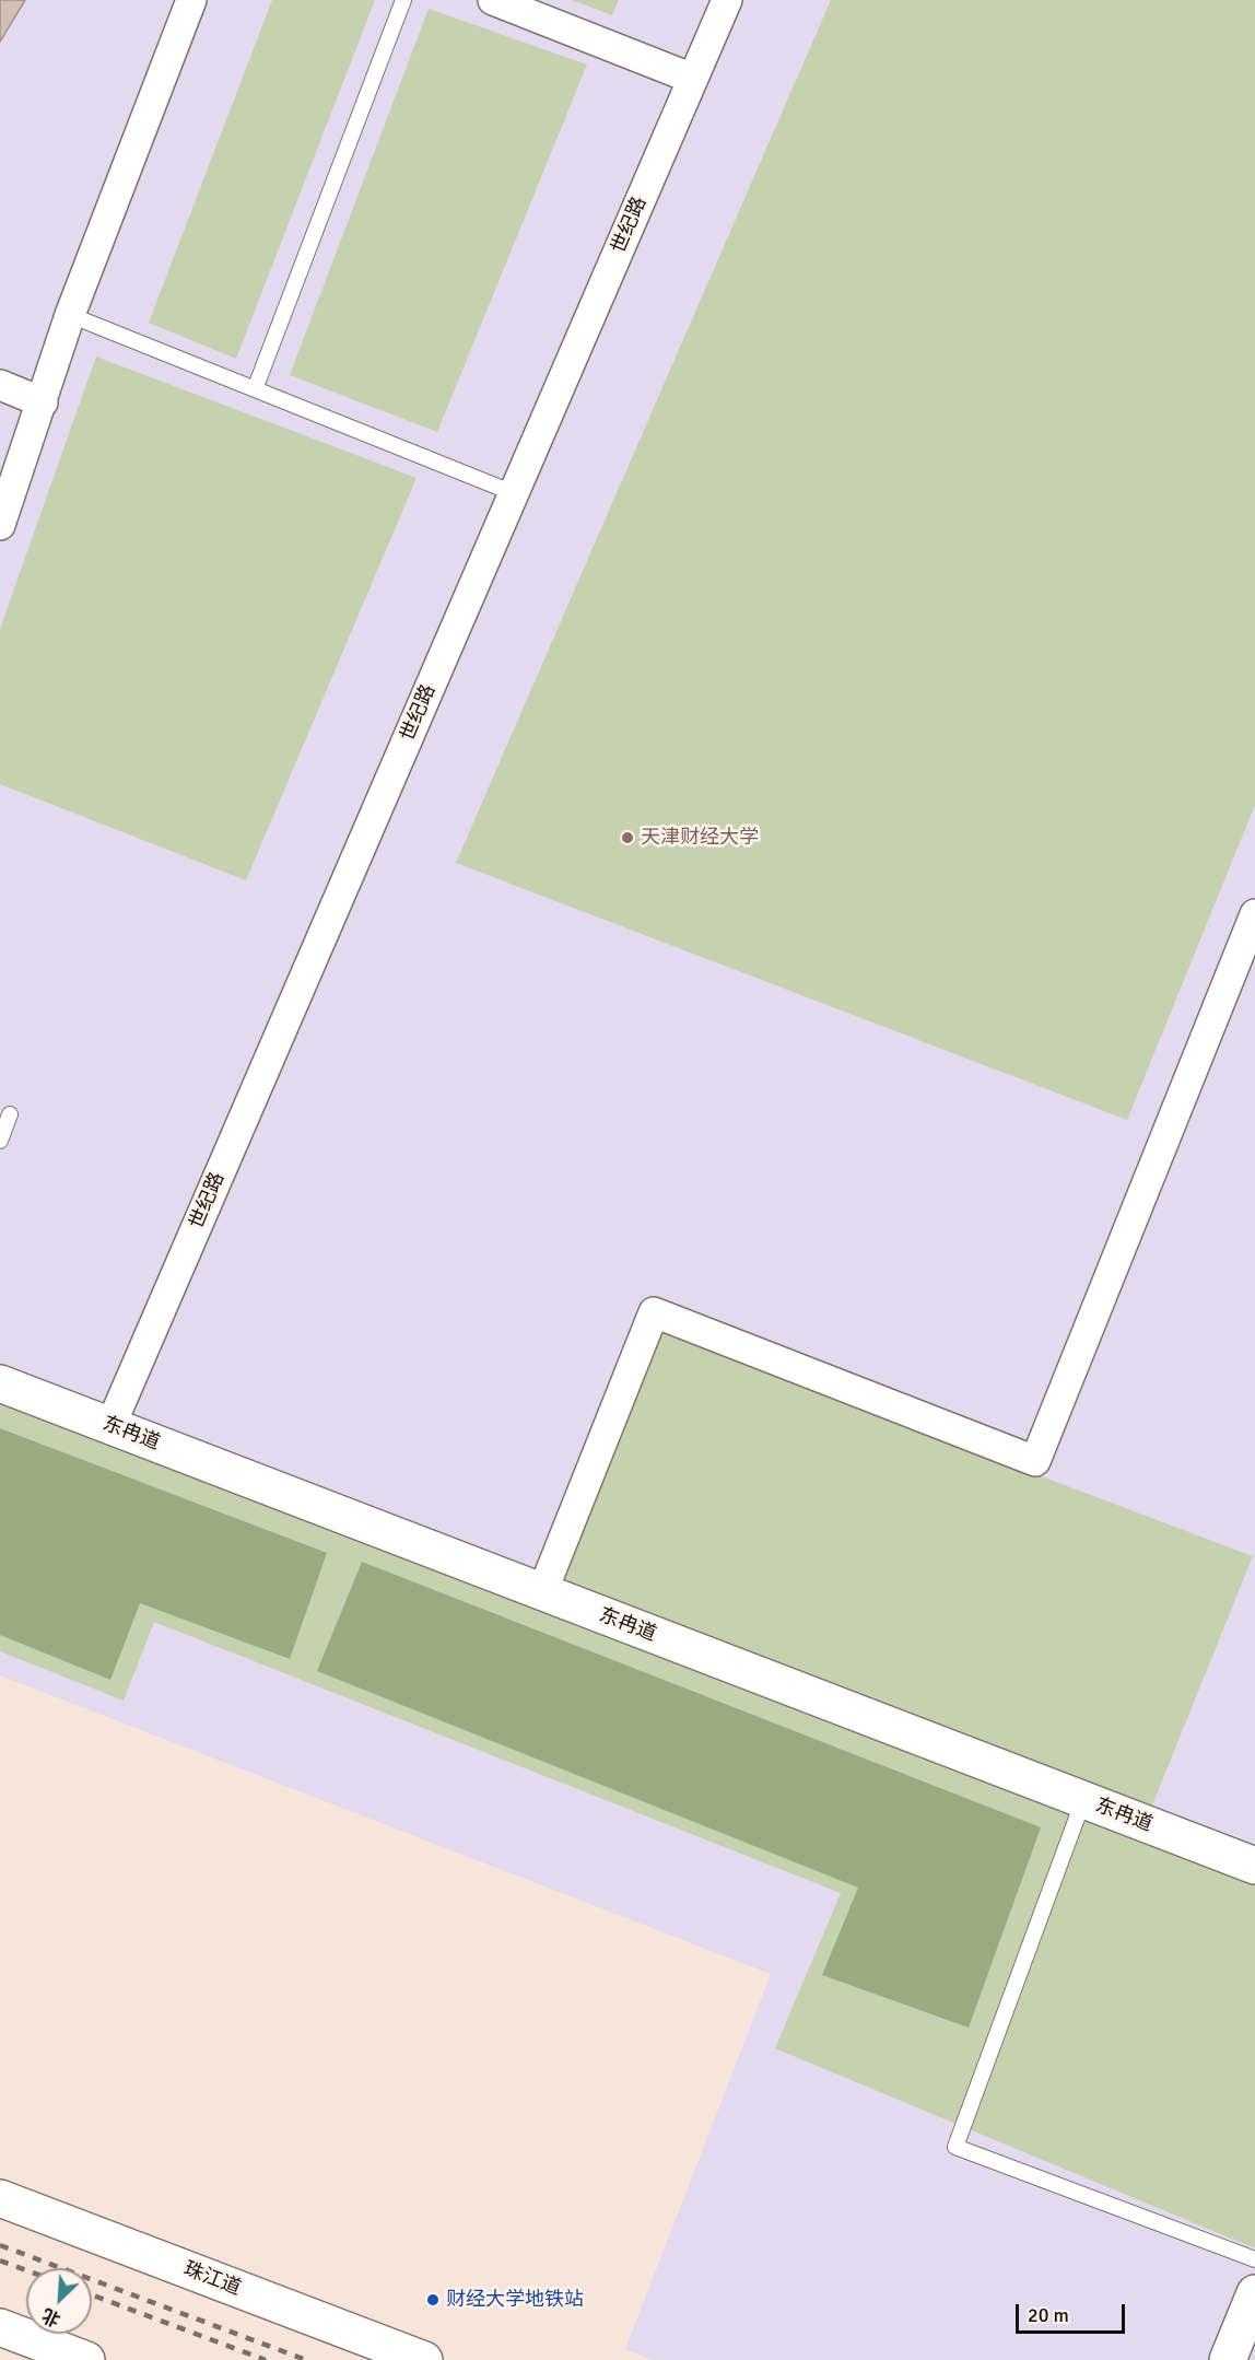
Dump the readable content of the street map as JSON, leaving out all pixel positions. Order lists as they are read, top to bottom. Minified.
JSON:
{"streets":{"street":["世纪路","东冉道","珠江道"]},"crossings":[["世纪路","东冉道"]],"places":["天津财经大学","财经大学地铁站"],"scale_bar":"20 m","north":"bottom left"}
